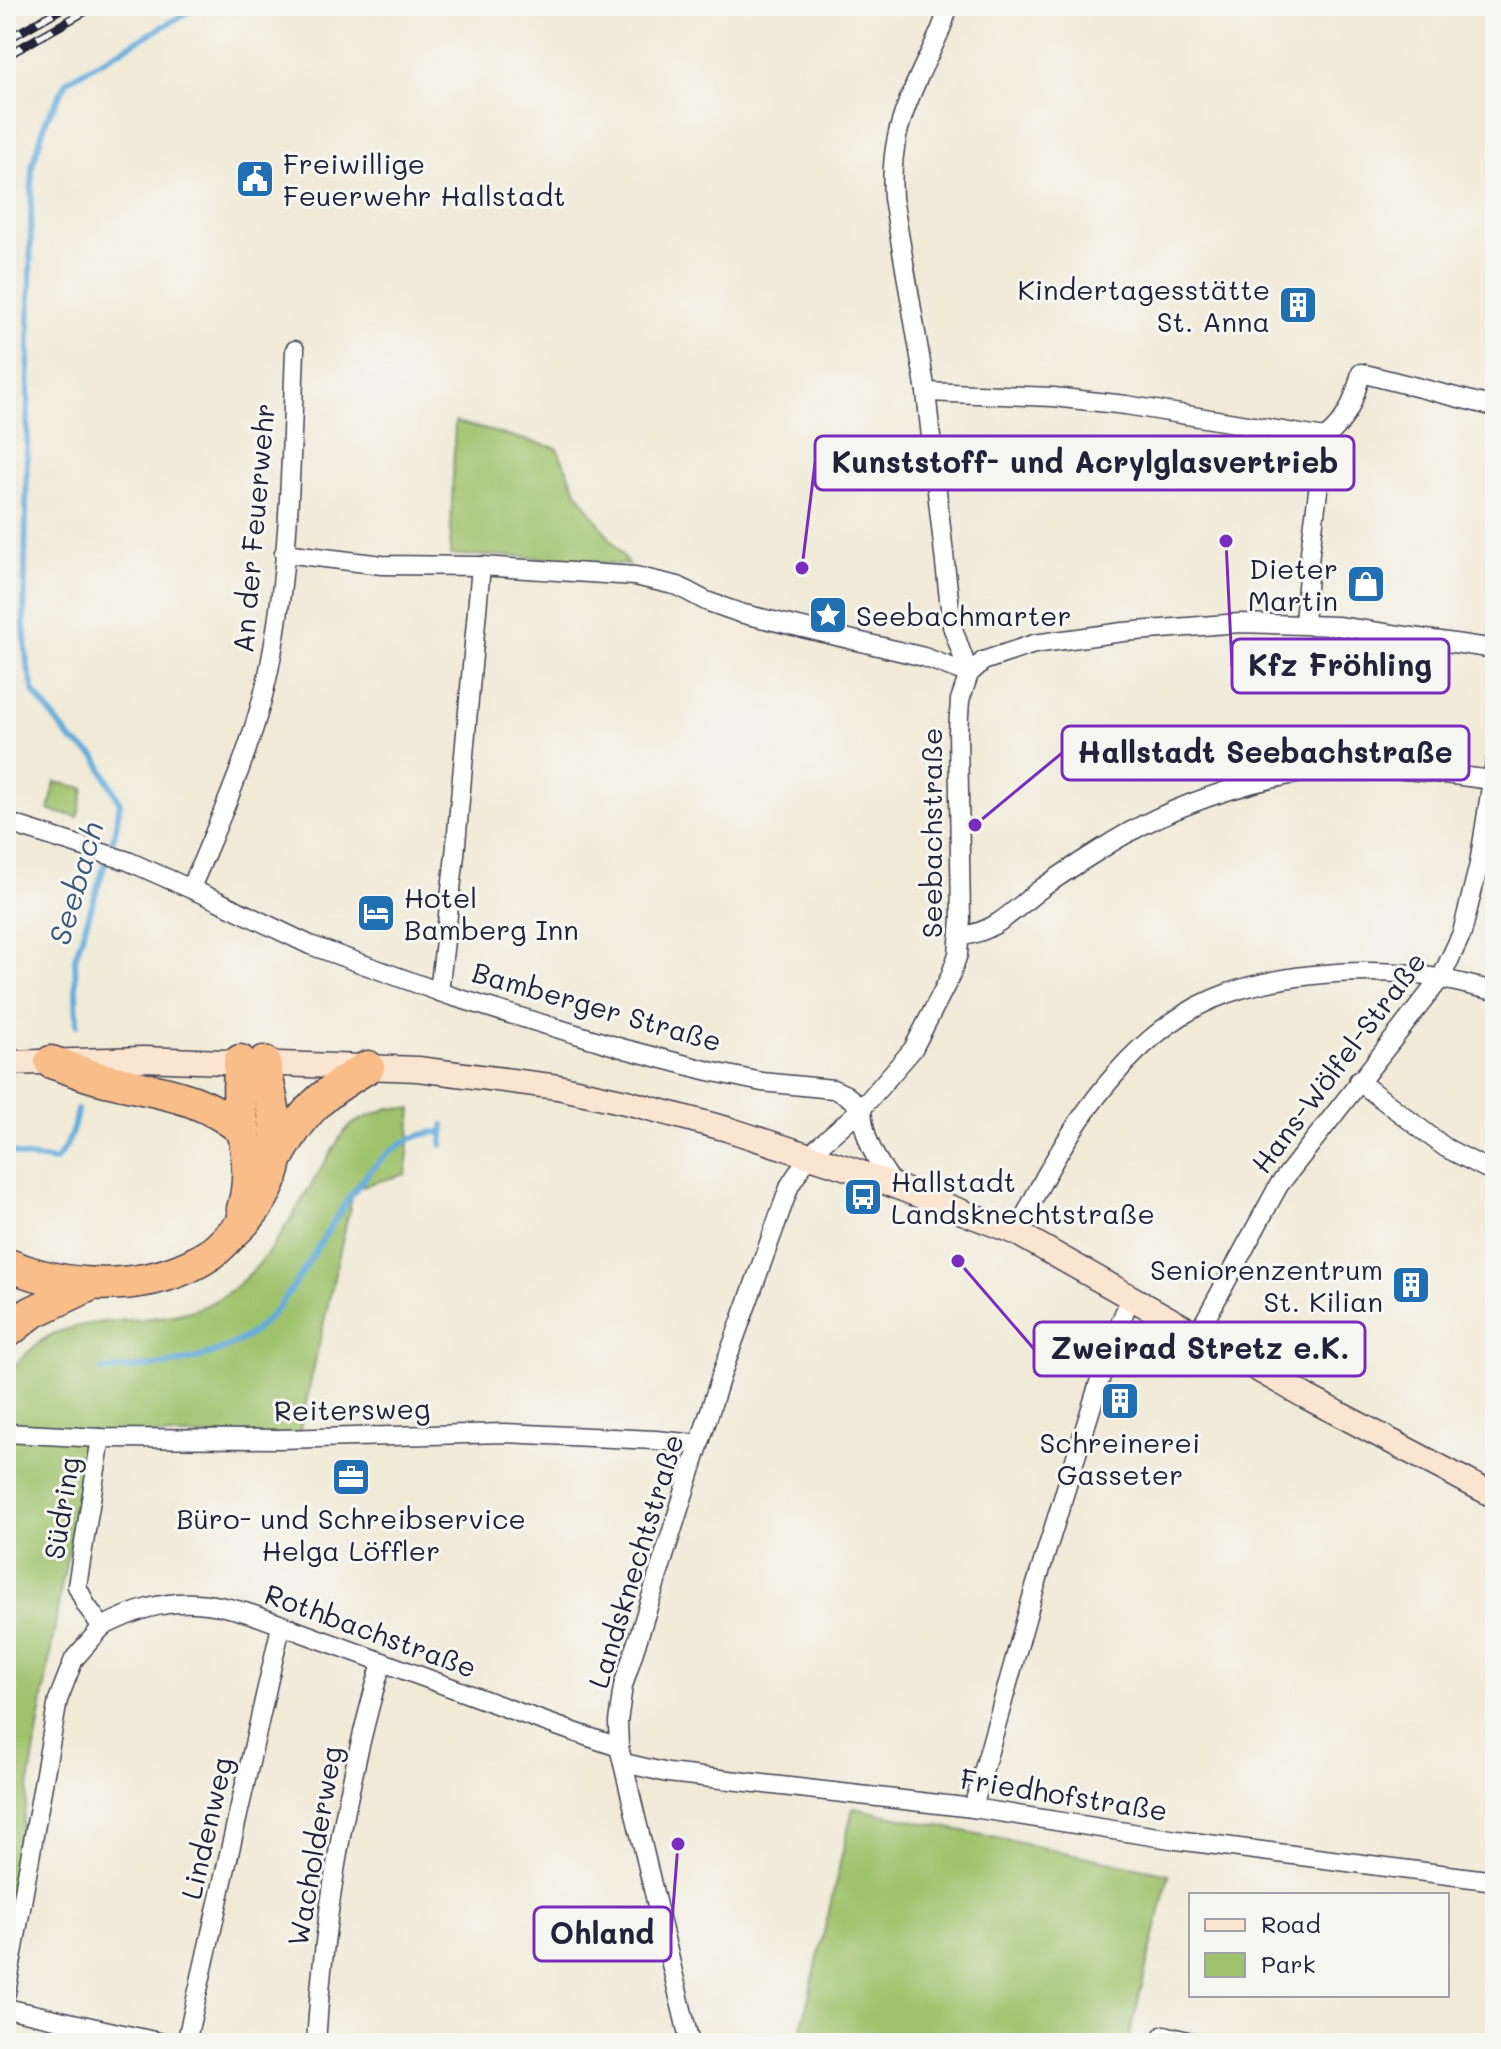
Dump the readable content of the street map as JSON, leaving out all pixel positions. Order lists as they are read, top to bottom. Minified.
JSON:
{"streets":{"street":["An der Feuerwehr","Seebachstraße","Bamberger Straße","Hans-Wölfel-Straße","Reitersweg","Südring","Landsknechtstraße","Rothbachstraße","Friedhofstraße","Lindenweg","Wacholderweg"]},"crossings":[["An der Feuerwehr","Bamberger Straße"],["Seebachstraße","Bamberger Straße"],["Seebachstraße","Landsknechtstraße"],["Reitersweg","Südring"],["Reitersweg","Landsknechtstraße"],["Südring","Rothbachstraße"],["Landsknechtstraße","Rothbachstraße"],["Landsknechtstraße","Friedhofstraße"],["Rothbachstraße","Friedhofstraße"],["Rothbachstraße","Lindenweg"],["Rothbachstraße","Wacholderweg"]],"water":["Seebach"],"places":{"public building":["Freiwillige Feuerwehr Hallstadt"],"building":["Kindertagesstätte St. Anna","Seniorenzentrum St. Kilian","Schreinerei Gasseter"],"other":["Kfz Fröhling","Kunststoff- und Acrylglasvertrieb","Hallstadt Seebachstraße","Zweirad Stretz e.K.","Ohland"],"shop":["Dieter Martin"],"place":["Seebachmarter"],"hotel":["Hotel Bamberg Inn"],"bus stop":["Hallstadt Landsknechtstraße"],"office":["Büro- und Schreibservice Helga Löffler"]},"legend":["Road","Park"]}
